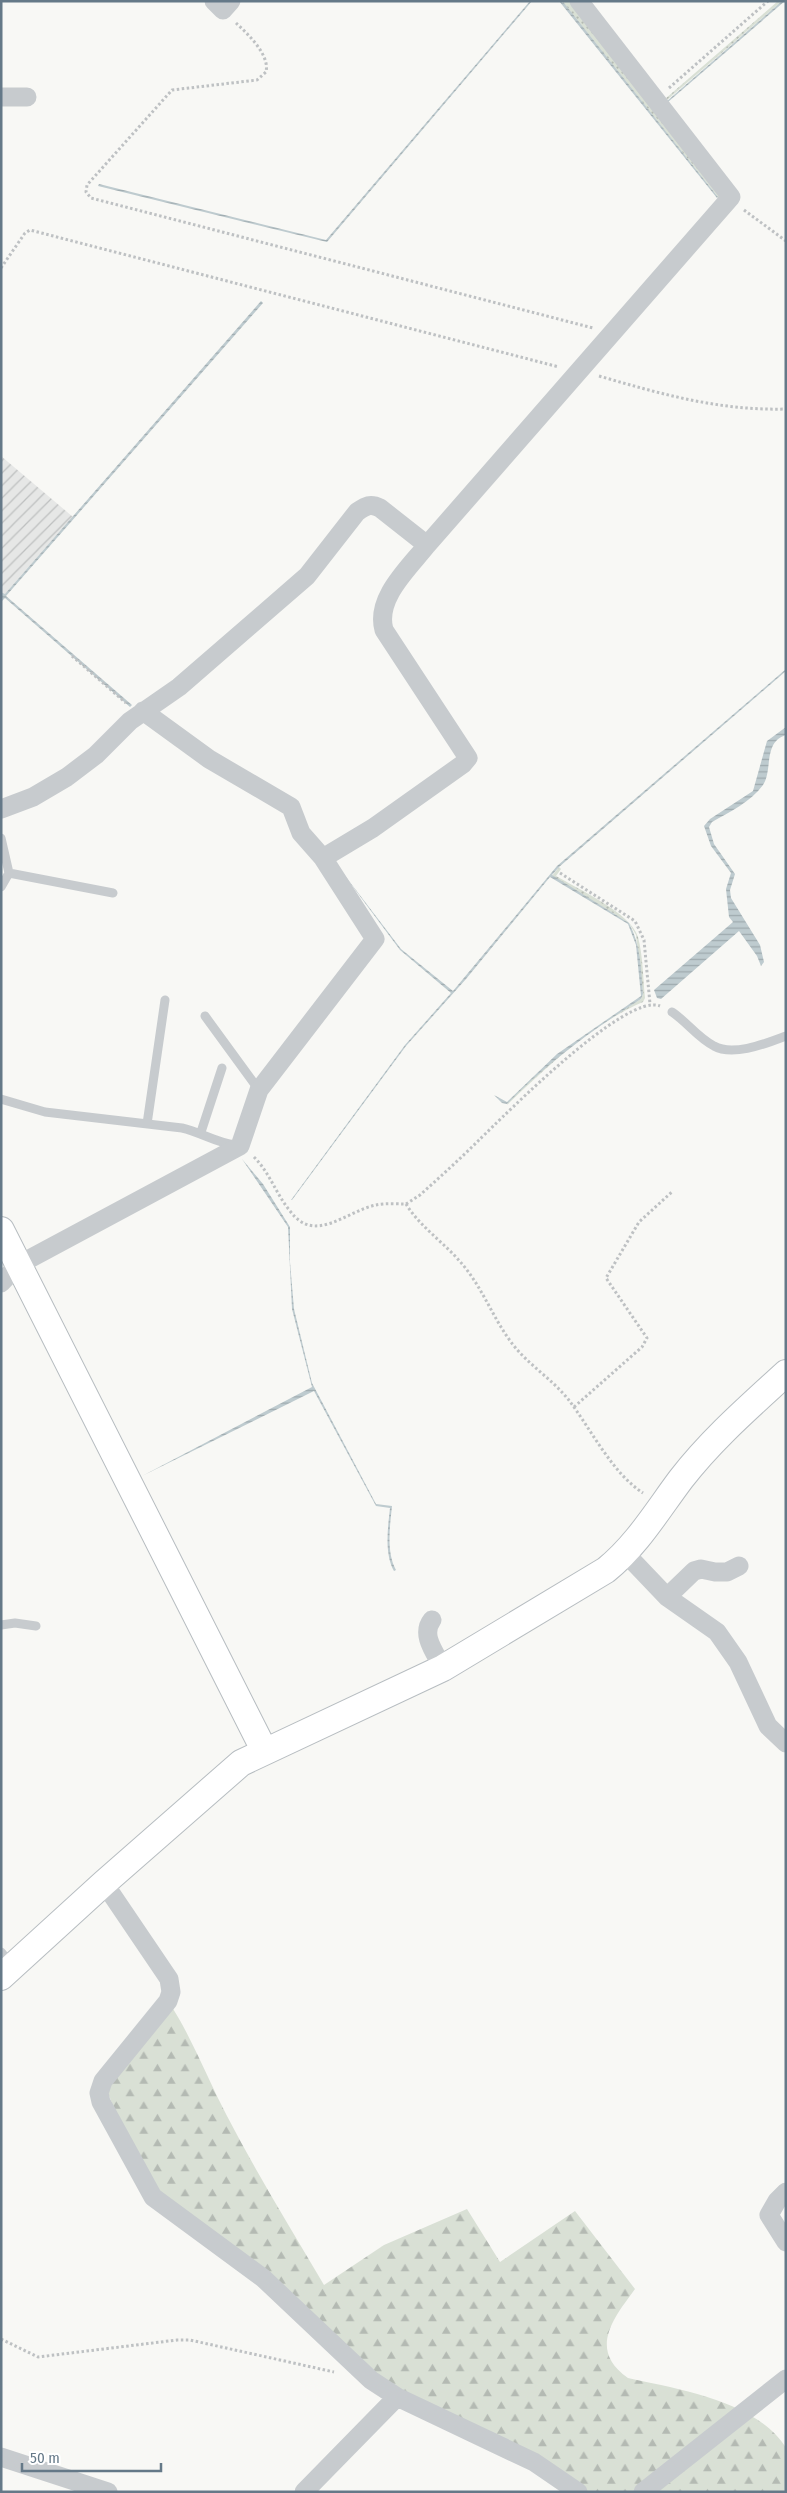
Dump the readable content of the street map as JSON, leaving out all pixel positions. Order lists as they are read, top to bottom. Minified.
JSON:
{"scale_bar":"50 m"}
